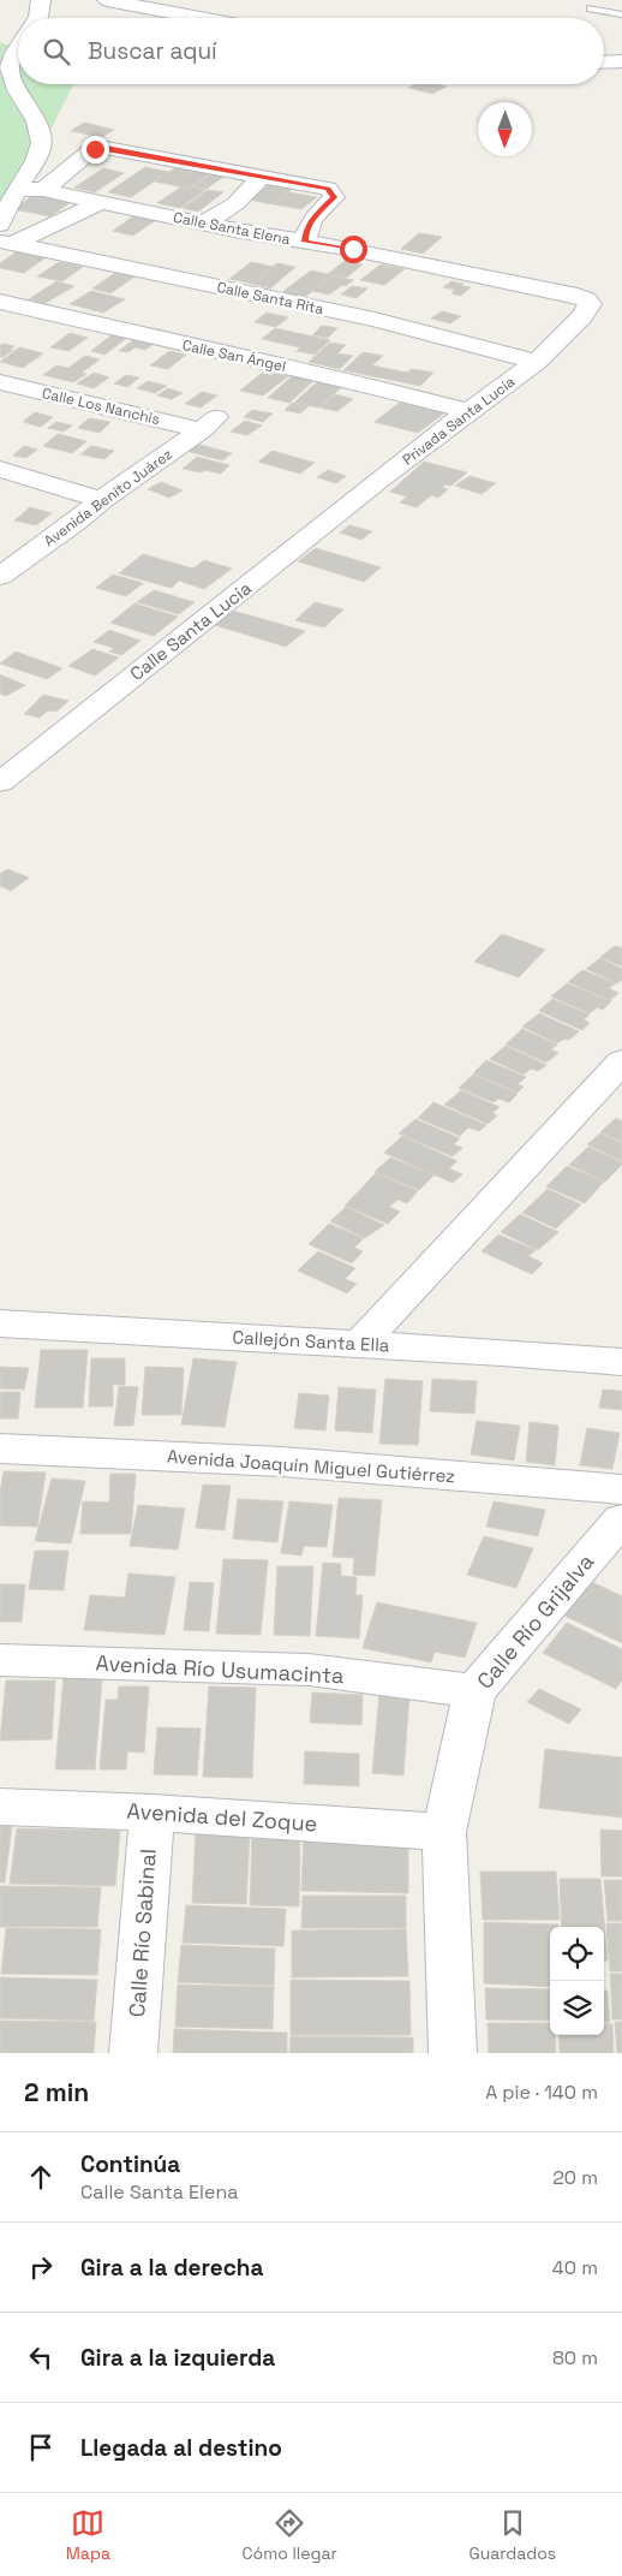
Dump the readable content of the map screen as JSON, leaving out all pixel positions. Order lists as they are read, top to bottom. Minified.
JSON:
{"streets":{"street":["Calle Santa Elena","Calle Santa Rita","Calle San Ángel","Calle Los Nanchis","Privada Santa Lucía","Avenida Benito Juárez","Calle Santa Lucía","Callejón Santa Ella","Avenida Joaquín Miguel Gutiérrez","Calle Río Grijalva","Avenida Río Usumacinta","Avenida del Zoque","Calle Río Sabinal"]},"crossings":[["Calle Santa Elena","Privada Santa Lucía"],["Calle Santa Rita","Privada Santa Lucía"],["Calle San Ángel","Privada Santa Lucía"],["Calle Los Nanchis","Avenida Benito Juárez"],["Privada Santa Lucía","Calle Santa Lucía"],["Calle Río Grijalva","Avenida Río Usumacinta"],["Calle Río Grijalva","Avenida del Zoque"],["Avenida del Zoque","Calle Río Sabinal"]],"north":"bottom","page":{"search":"Buscar aquí","heading":["2 min","A pie · 140 m"],"list":[["Continúa","Calle Santa Elena","20 m"],["Gira a la derecha","40 m"],["Gira a la izquierda","80 m"],"Llegada al destino"],"nav":["Mapa","Cómo llegar","Guardados"]}}
